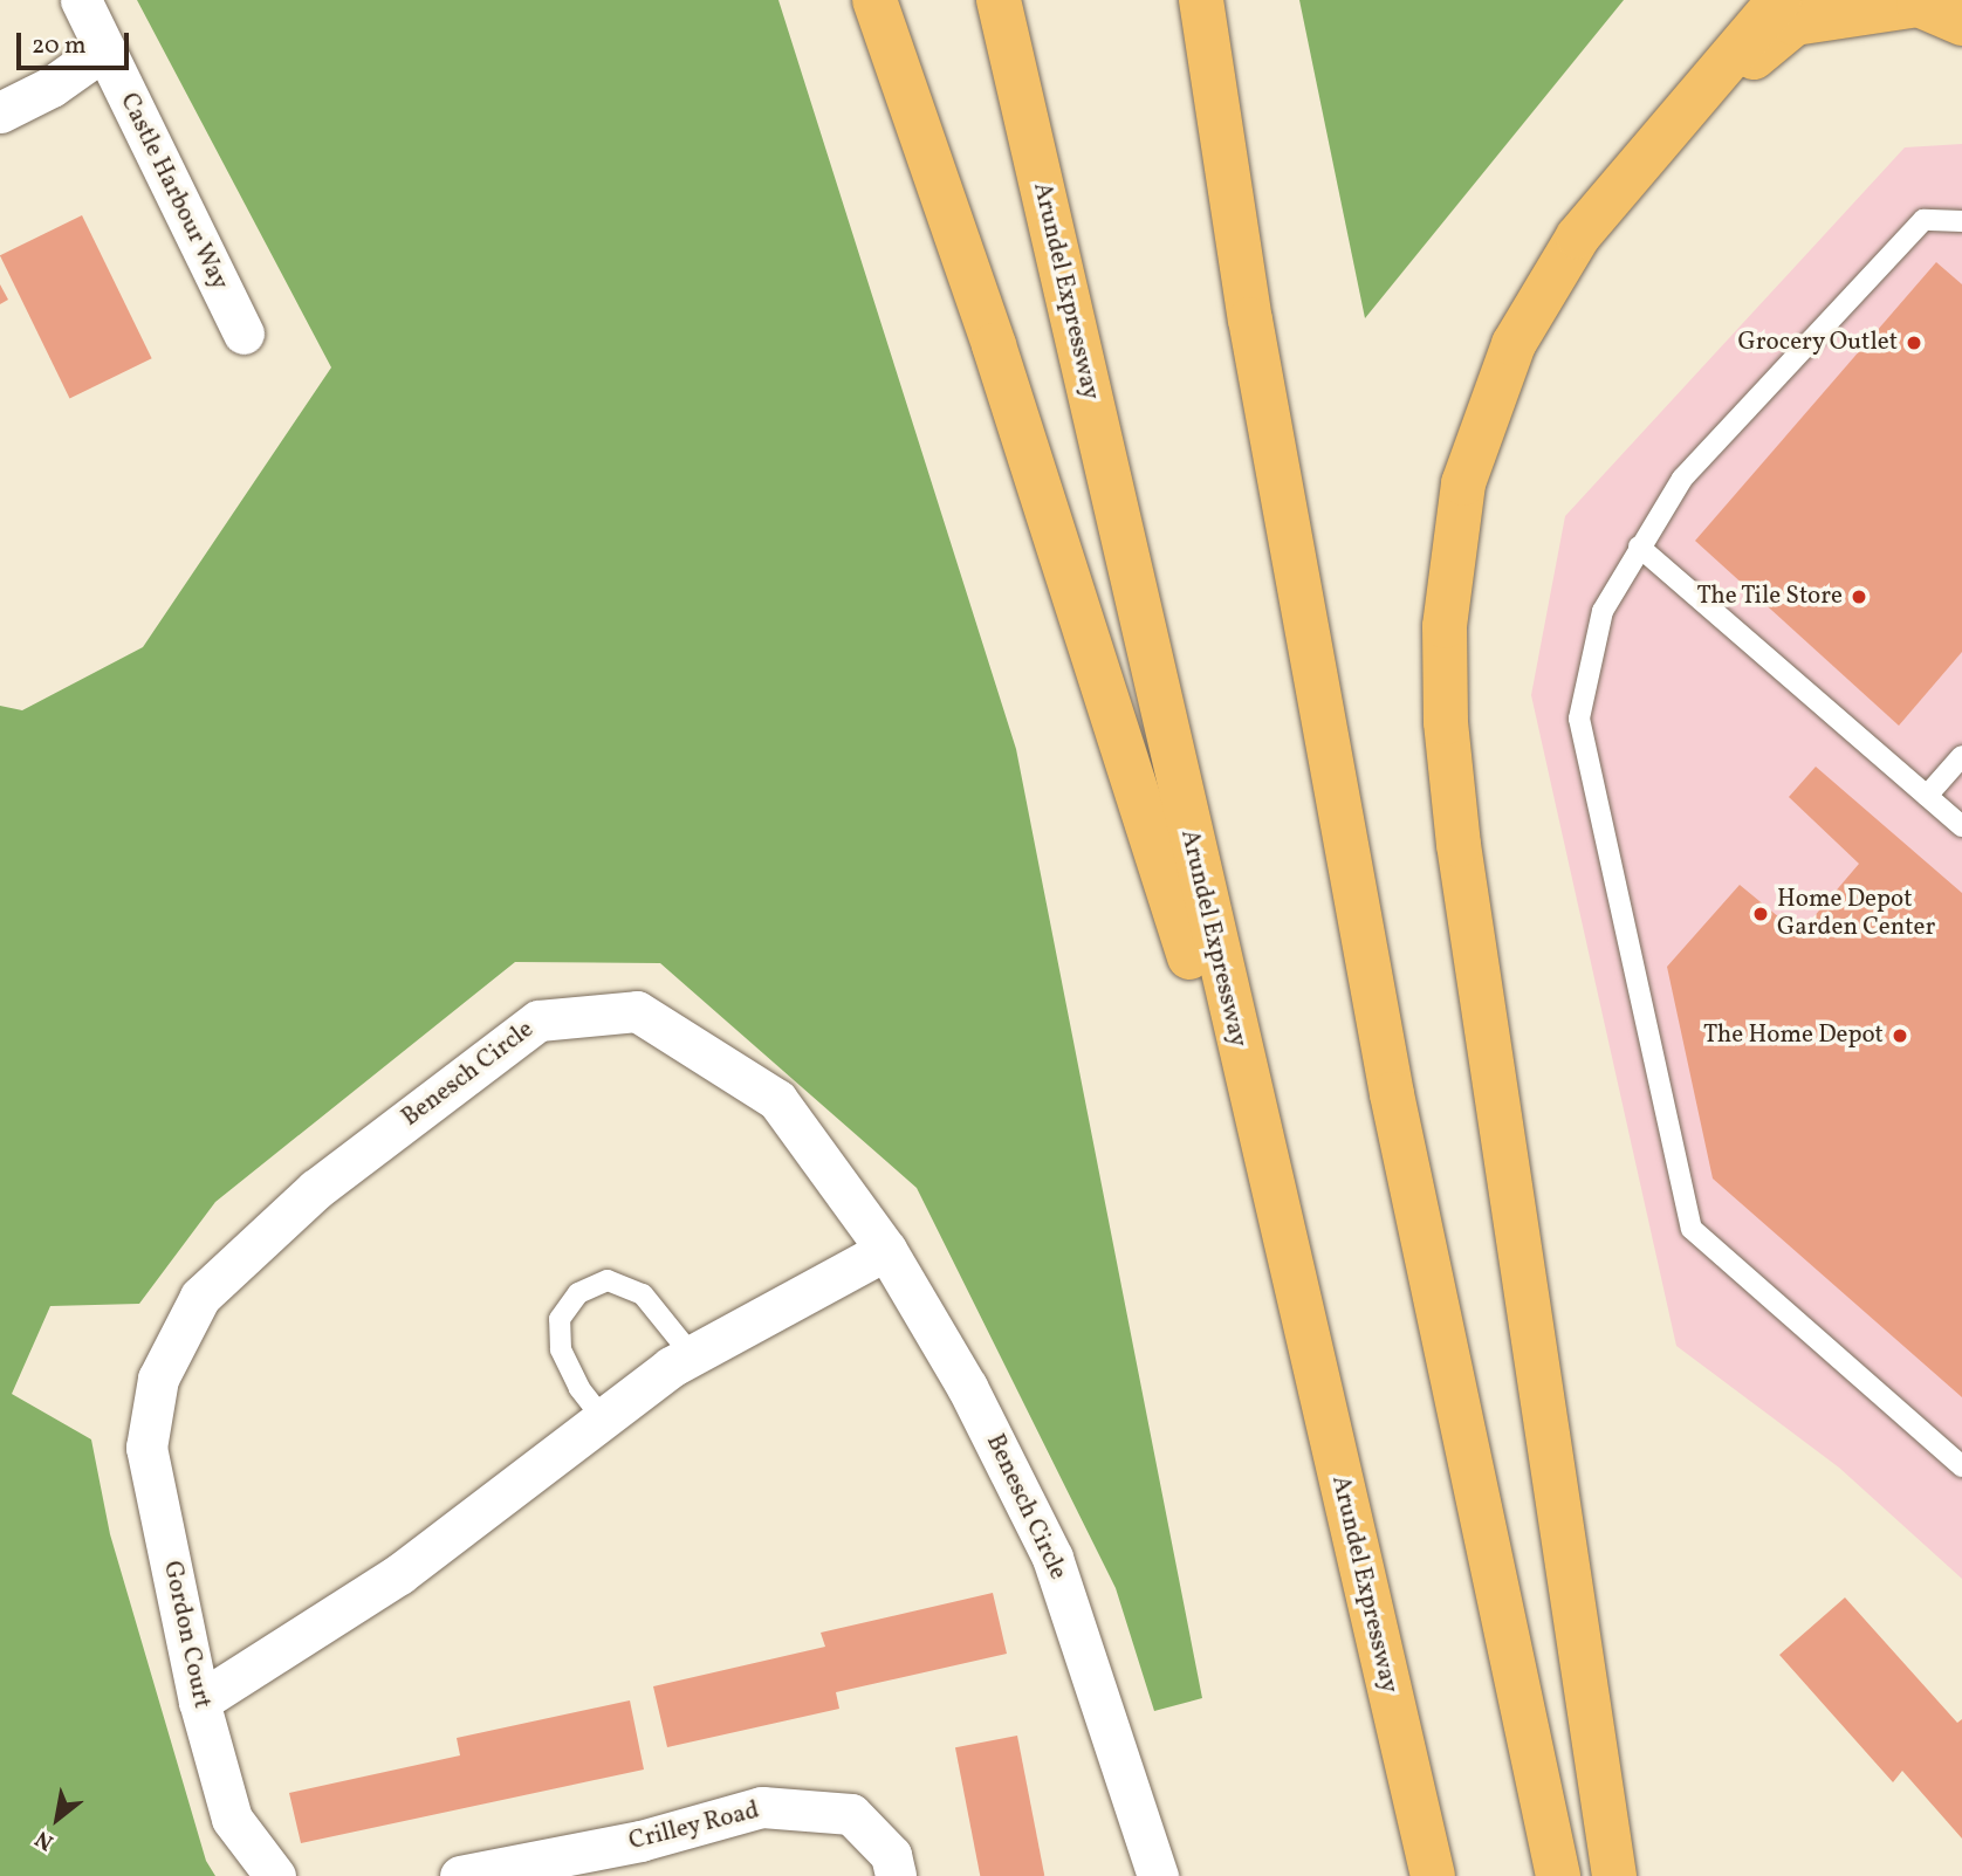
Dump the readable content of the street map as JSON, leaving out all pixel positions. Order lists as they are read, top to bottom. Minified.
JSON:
{"streets":{"highway":["Arundel Expressway"],"street":["Castle Harbour Way","Benesch Circle","Gordon Court","Crilley Road"]},"crossings":[["Benesch Circle","Gordon Court"]],"places":["Grocery Outlet","The Tile Store","Home Depot Garden Center","The Home Depot"],"scale_bar":"20 m","north":"bottom left"}
